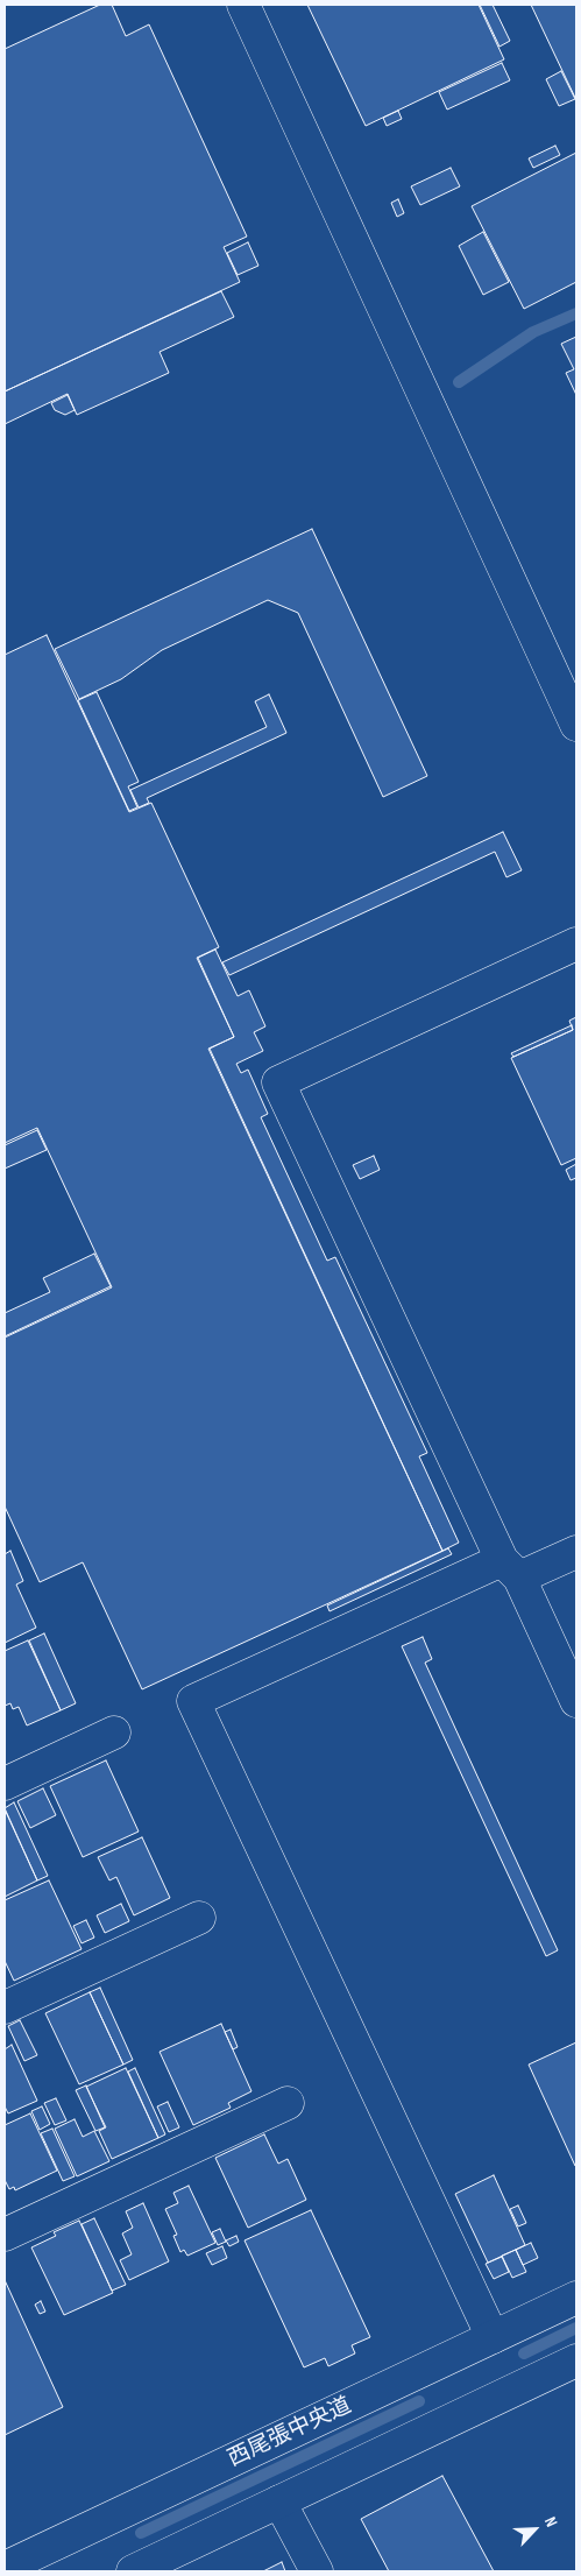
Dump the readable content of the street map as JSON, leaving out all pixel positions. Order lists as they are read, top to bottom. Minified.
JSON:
{"streets":{"street":["西尾張中央道"]},"north":"top right"}
